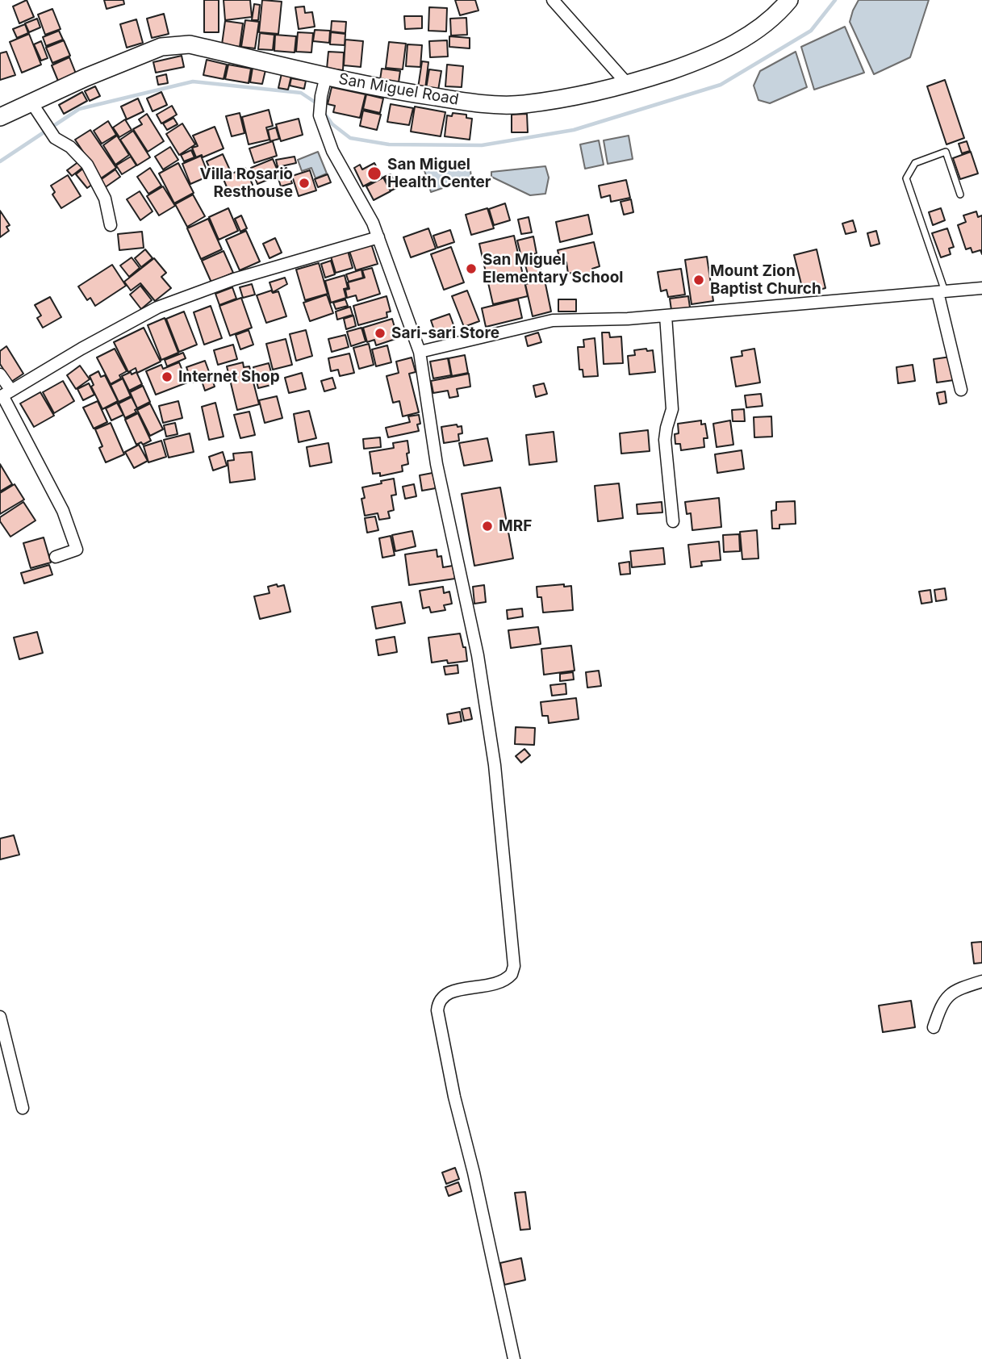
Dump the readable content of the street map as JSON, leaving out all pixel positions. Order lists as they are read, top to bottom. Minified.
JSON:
{"streets":{"street":["San Miguel Road"]},"places":["San Miguel Health Center","Villa Rosario Resthouse","San Miguel Elementary School","Mount Zion Baptist Church","Sari-sari Store","Internet Shop","MRF"]}
